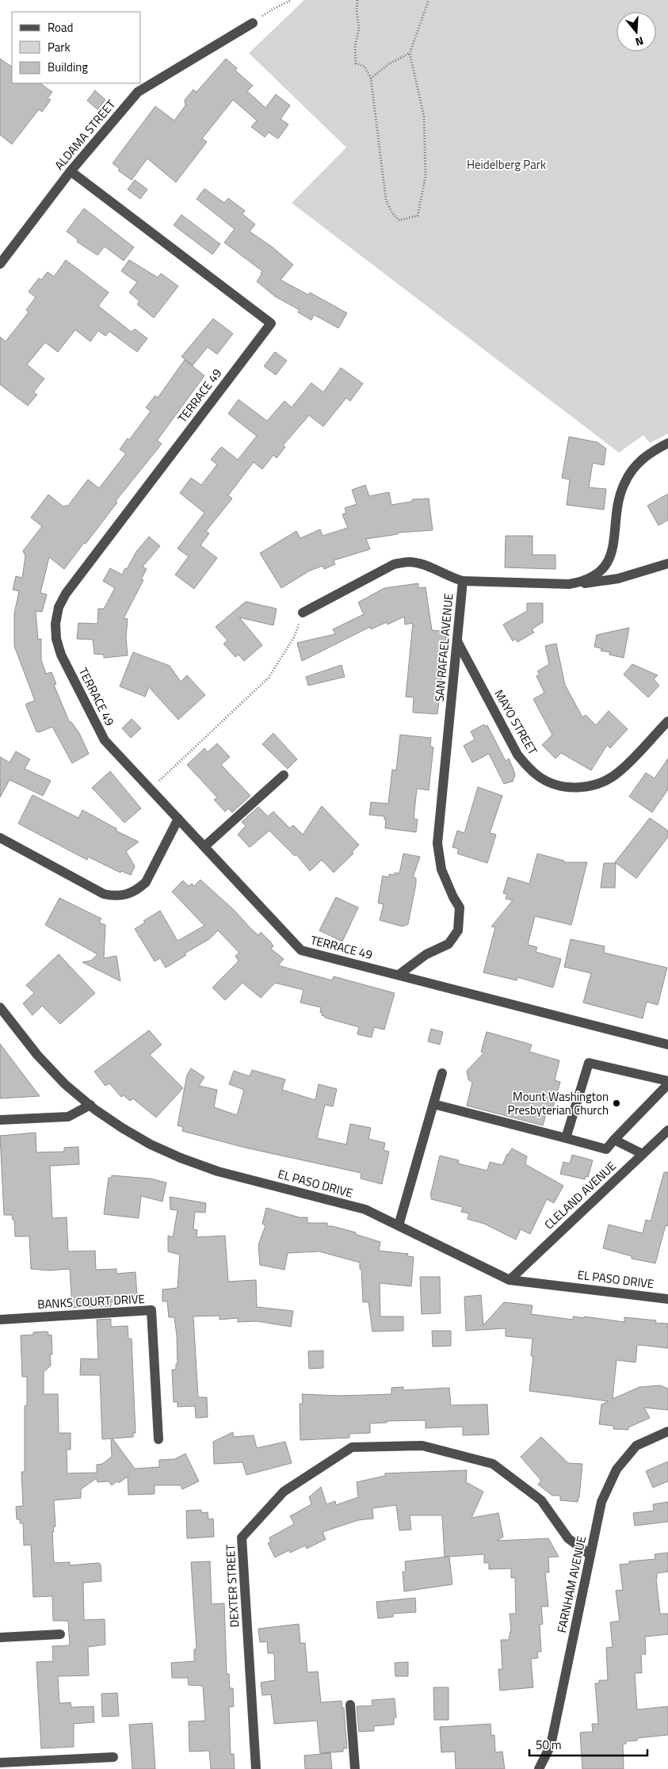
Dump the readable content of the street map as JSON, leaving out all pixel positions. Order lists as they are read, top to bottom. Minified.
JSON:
{"streets":{"street":["ALDAMA STREET","TERRACE 49","SAN RAFAEL AVENUE","MAYO STREET","EL PASO DRIVE","CLELAND AVENUE","BANKS COURT DRIVE","FARNHAM AVENUE","DEXTER STREET"]},"crossings":[["ALDAMA STREET","TERRACE 49"],["TERRACE 49","SAN RAFAEL AVENUE"],["SAN RAFAEL AVENUE","MAYO STREET"],["EL PASO DRIVE","CLELAND AVENUE"],["FARNHAM AVENUE","DEXTER STREET"]],"parks":["Heidelberg Park"],"places":["Mount Washington Presbyterian Church"],"legend":["Road","Park","Building"],"scale_bar":"50 m","north":"bottom"}
